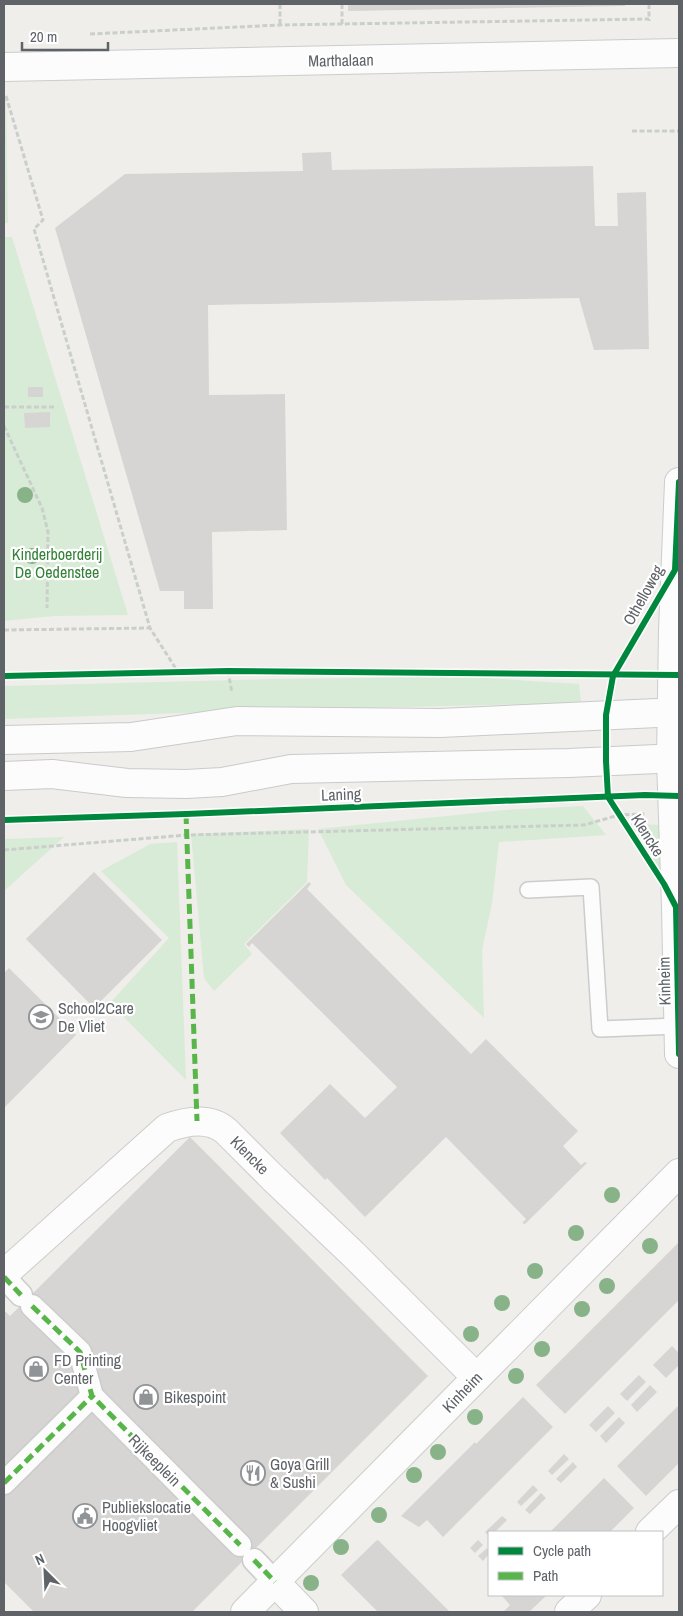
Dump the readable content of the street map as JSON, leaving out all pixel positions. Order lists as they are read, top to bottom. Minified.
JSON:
{"streets":{"street":["Marthalaan","Othelloweg","Laning","Klencke","Kinheim","Rijkeeplein"]},"crossings":[["Othelloweg","Kinheim"],["Laning","Kinheim"],["Klencke","Kinheim"],["Klencke","Rijkeeplein"],["Kinheim","Rijkeeplein"]],"parks":["Kinderboerderij De Oedenstee"],"places":{"school or university":["School2Care De Vliet"],"shop":["FD Printing Center","Bikespoint"],"restaurant":["Goya Grill & Sushi"],"public building":["Publiekslocatie Hoogvliet"]},"legend":["Cycle path","Path"],"scale_bar":"20 m","north":"top left"}
